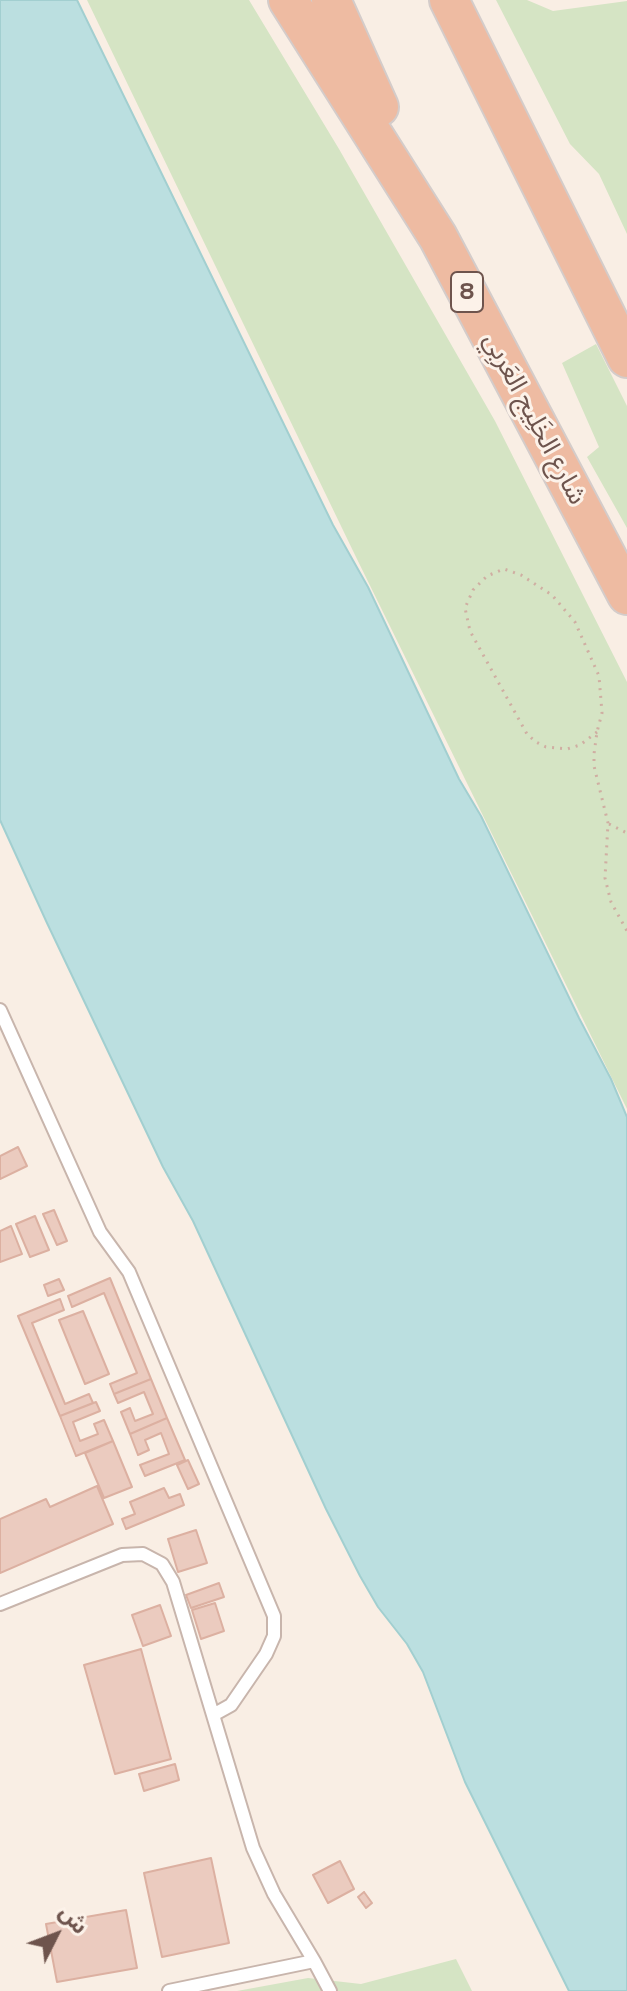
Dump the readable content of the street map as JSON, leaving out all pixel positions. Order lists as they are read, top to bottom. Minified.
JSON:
{"streets":{"highway":["8","شارع الخَلِيج العَربِي"]},"north":"top right"}
